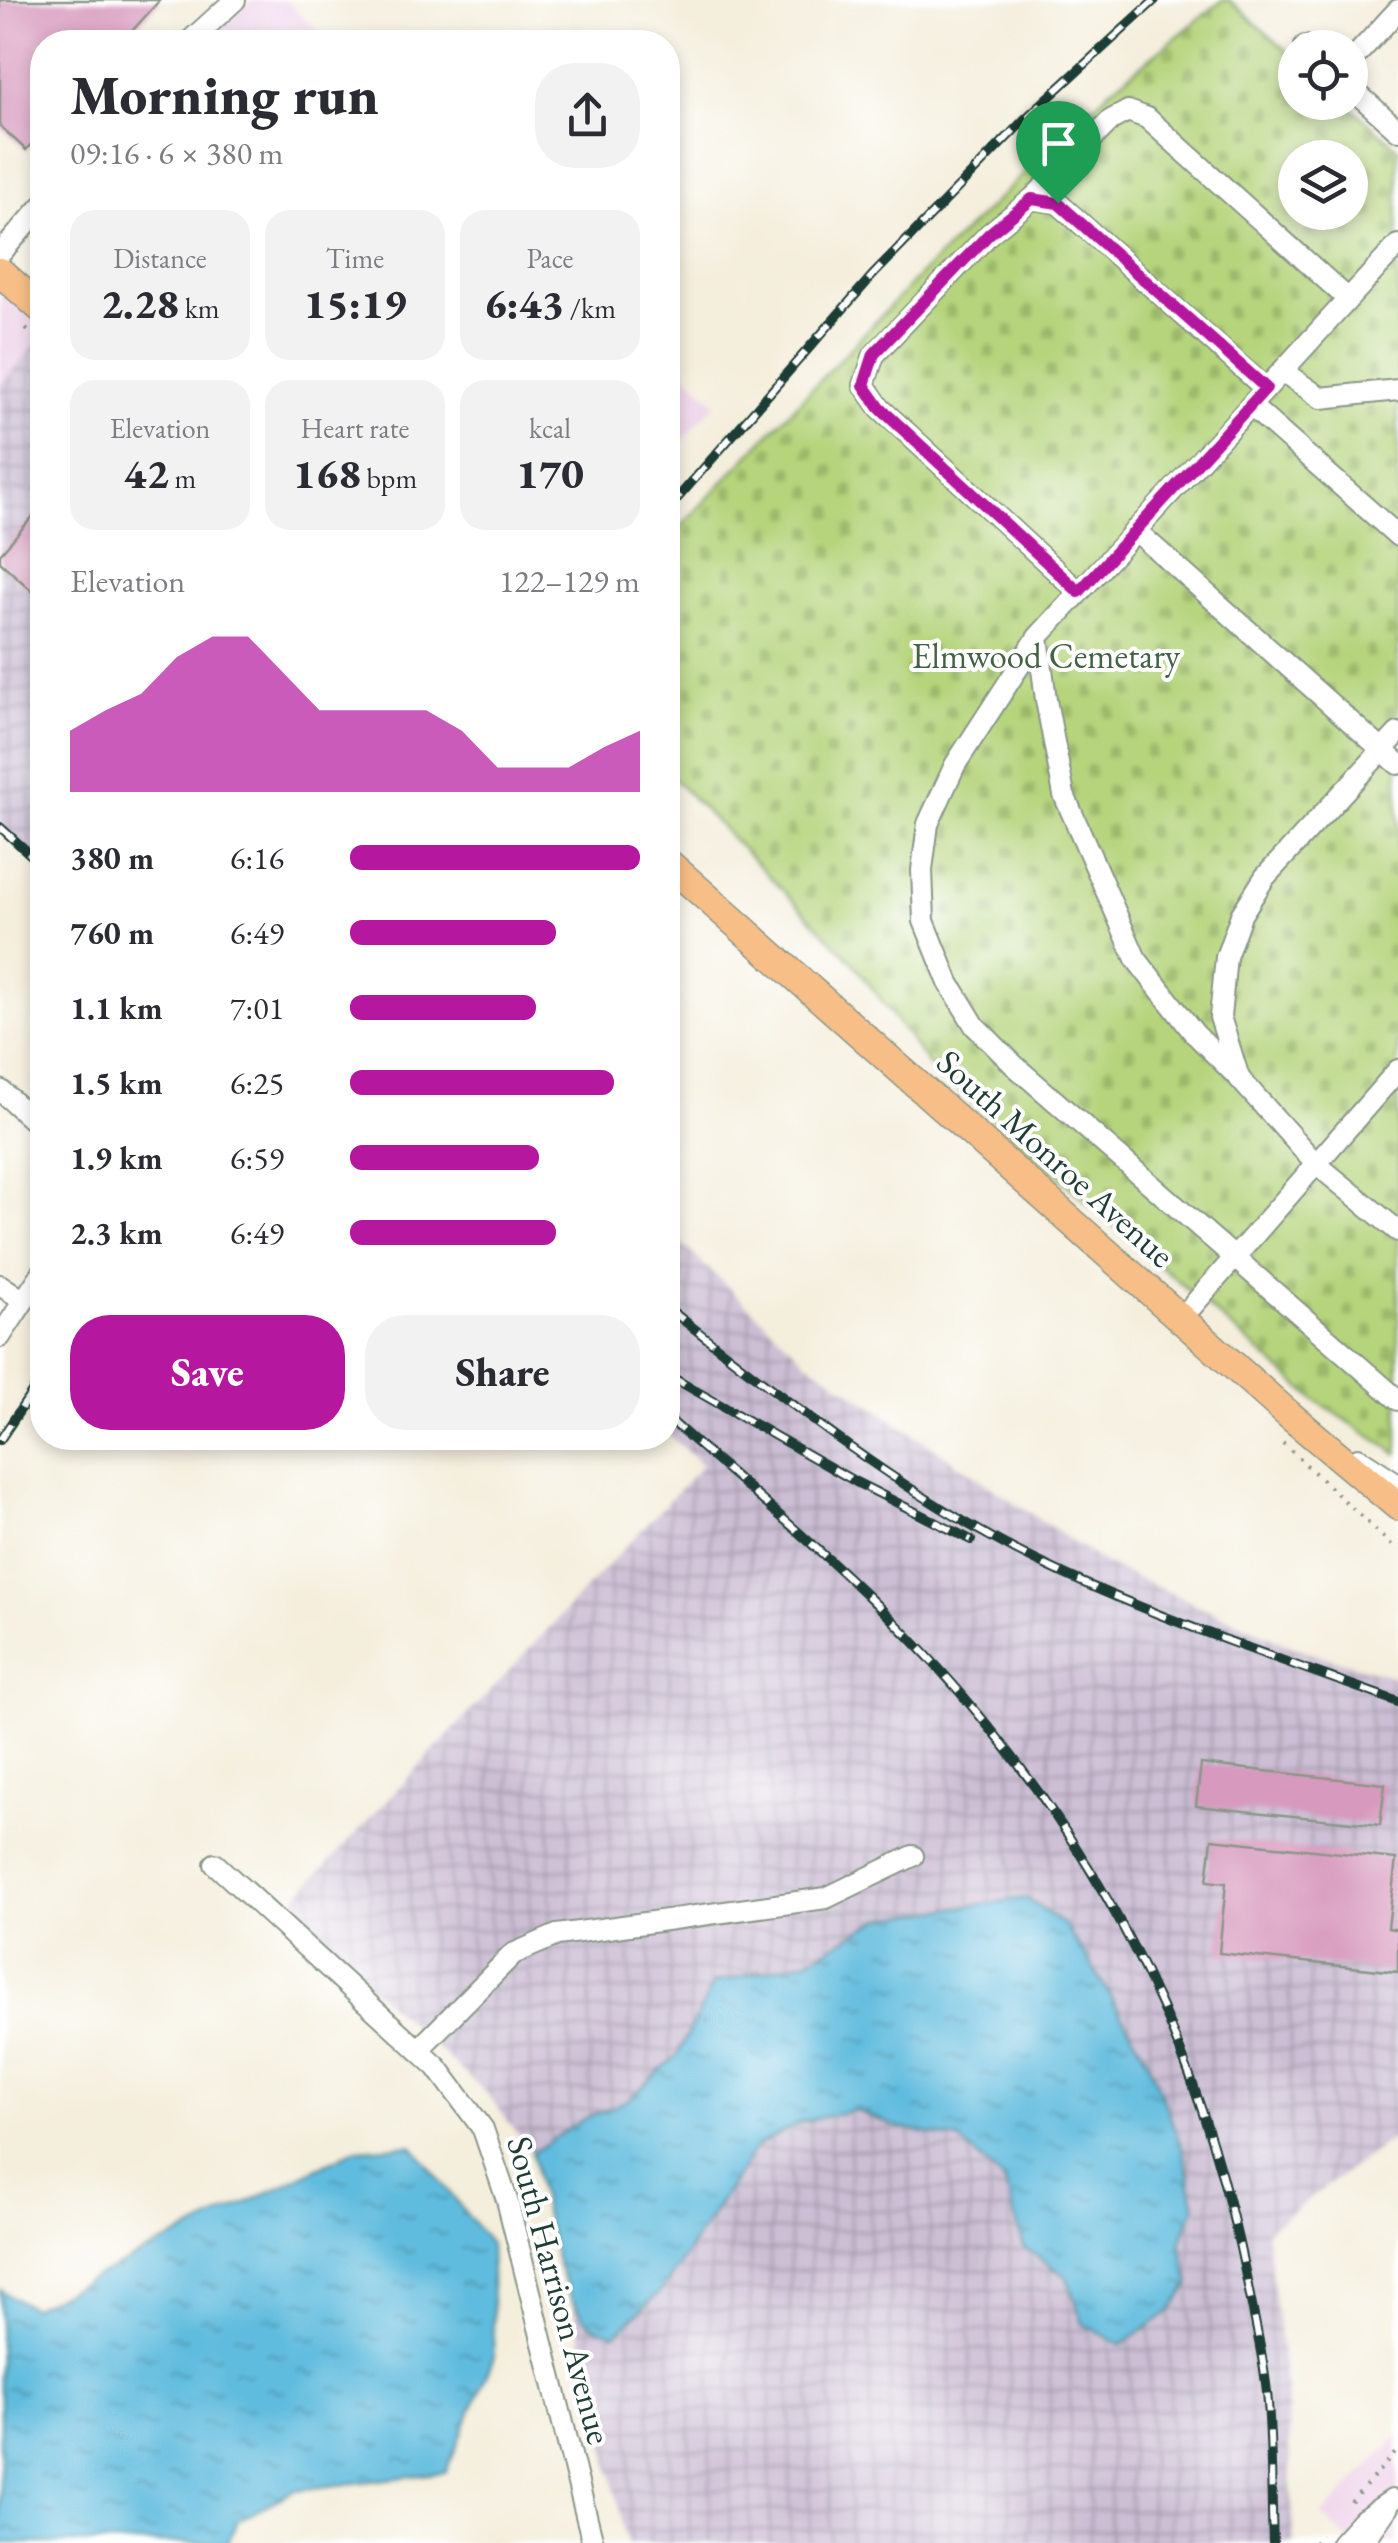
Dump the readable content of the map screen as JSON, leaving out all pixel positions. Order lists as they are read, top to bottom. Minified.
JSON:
{"streets":{"main road":["South Monroe Avenue"],"street":["South Harrison Avenue"]},"parks":["Elmwood Cemetary"],"page":{"heading":["Morning run","09:16 · 6 × 380 m"],"stats":[["Distance","2.28 km"],["Time","15:19"],["Pace","6:43 /km"],["Elevation","42 m"],["Heart rate","168 bpm"],["kcal","170"]],"chart":["Elevation","122–129 m"],"list":[{"name":"380 m","note":"6:16"},{"name":"760 m","note":"6:49"},{"name":"1.1 km","note":"7:01"},{"name":"1.5 km","note":"6:25"},{"name":"1.9 km","note":"6:59"},{"name":"2.3 km","note":"6:49"}],"buttons":["Save","Share"]}}
